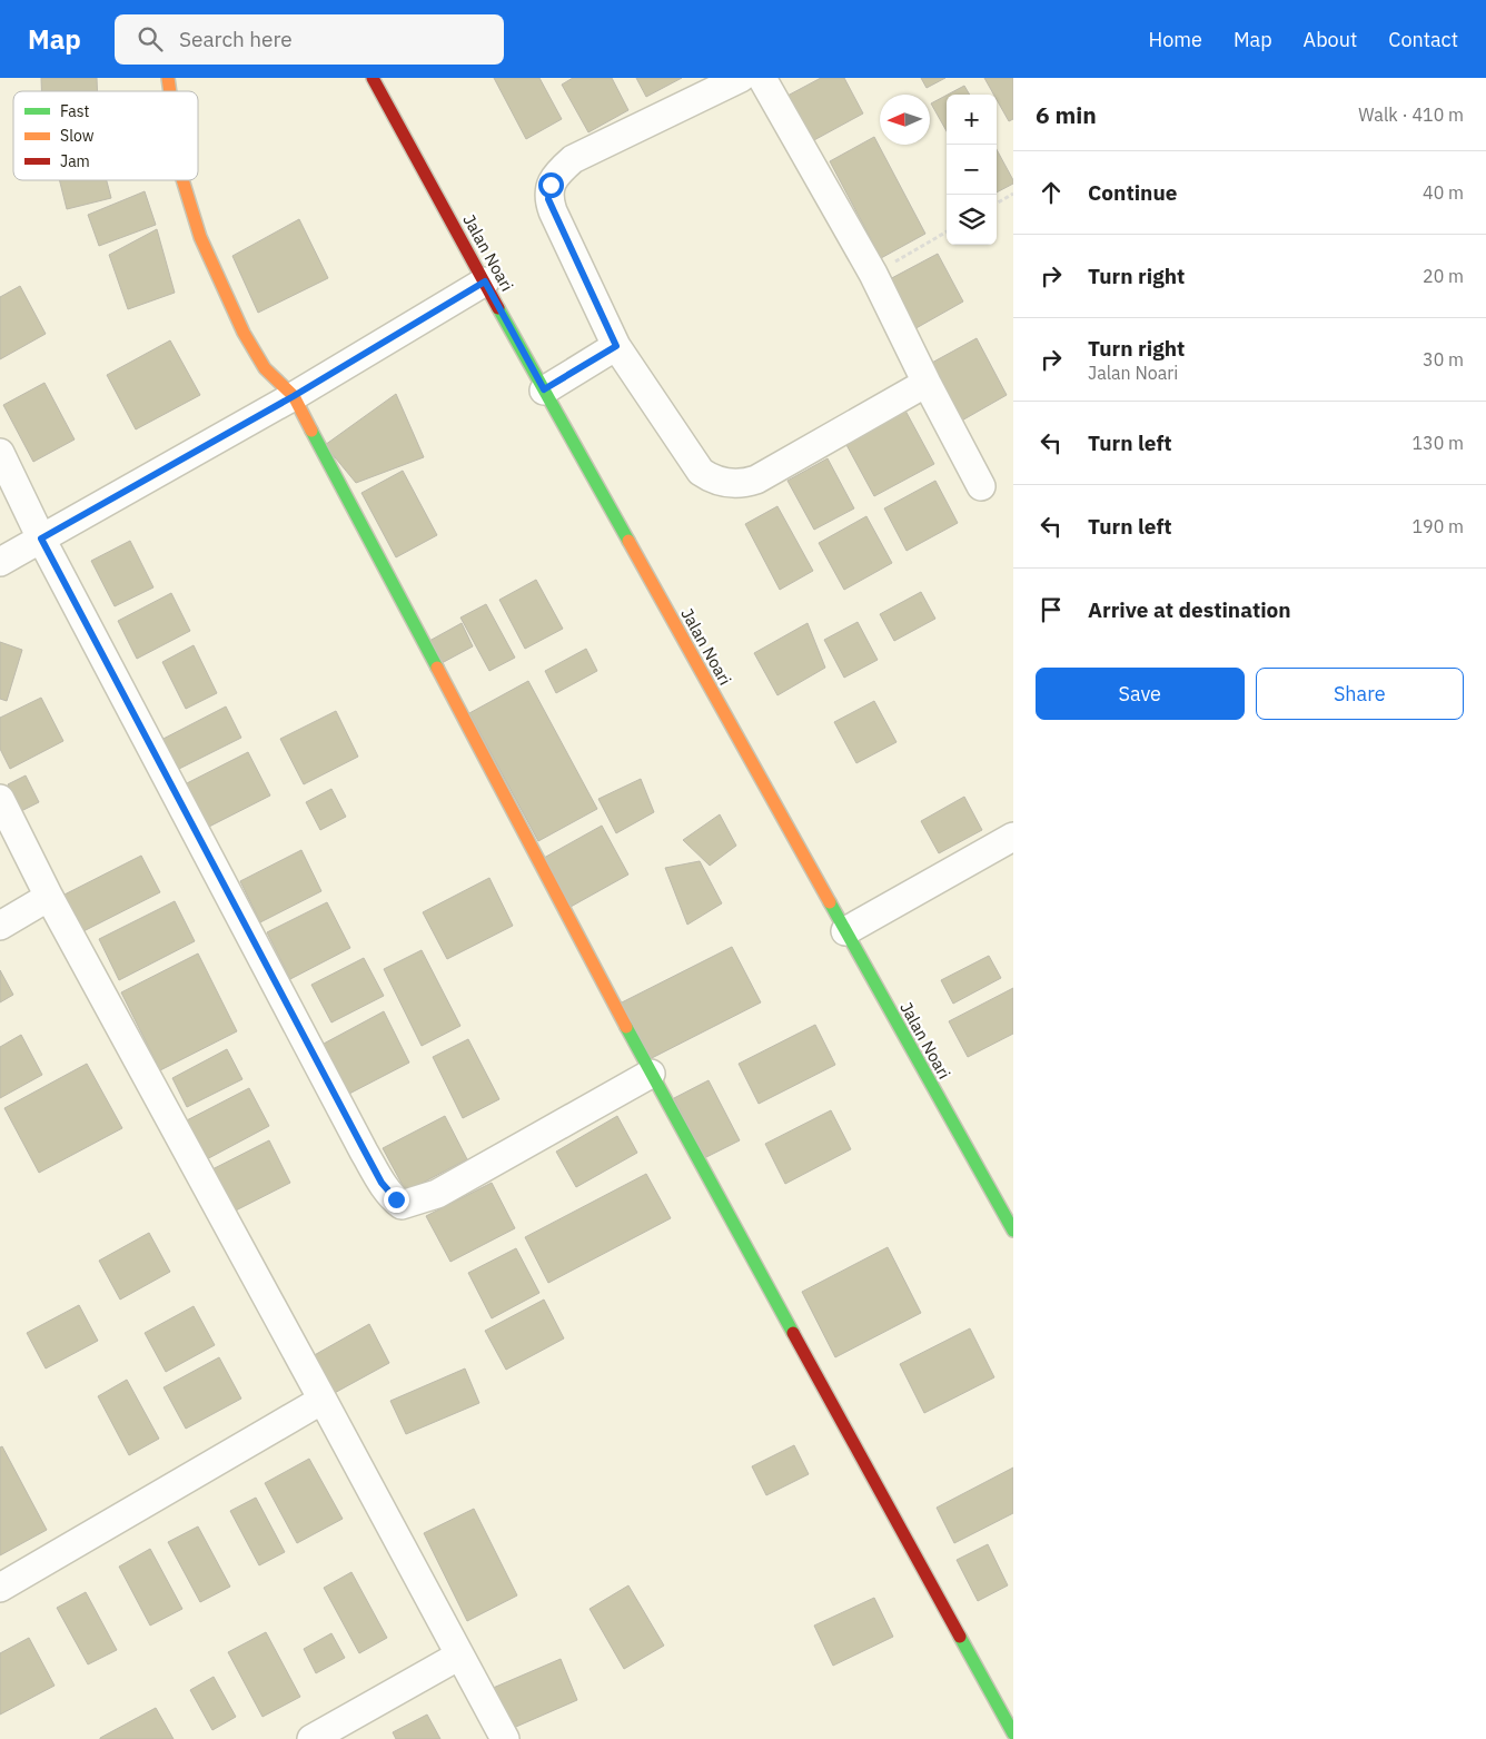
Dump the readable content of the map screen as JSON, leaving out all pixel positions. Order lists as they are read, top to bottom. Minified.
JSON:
{"streets":{"street":["Jalan Noari"]},"legend":["Fast","Slow","Jam"],"north":"left","page":{"header":"Map","search":"Search here","nav":["Home","Map","About","Contact"],"heading":["6 min","Walk · 410 m"],"map_buttons":["+","−"],"list":[["Continue","40 m"],["Turn right","20 m"],["Turn right","Jalan Noari","30 m"],["Turn left","130 m"],["Turn left","190 m"],"Arrive at destination"],"buttons":["Save","Share"]}}
